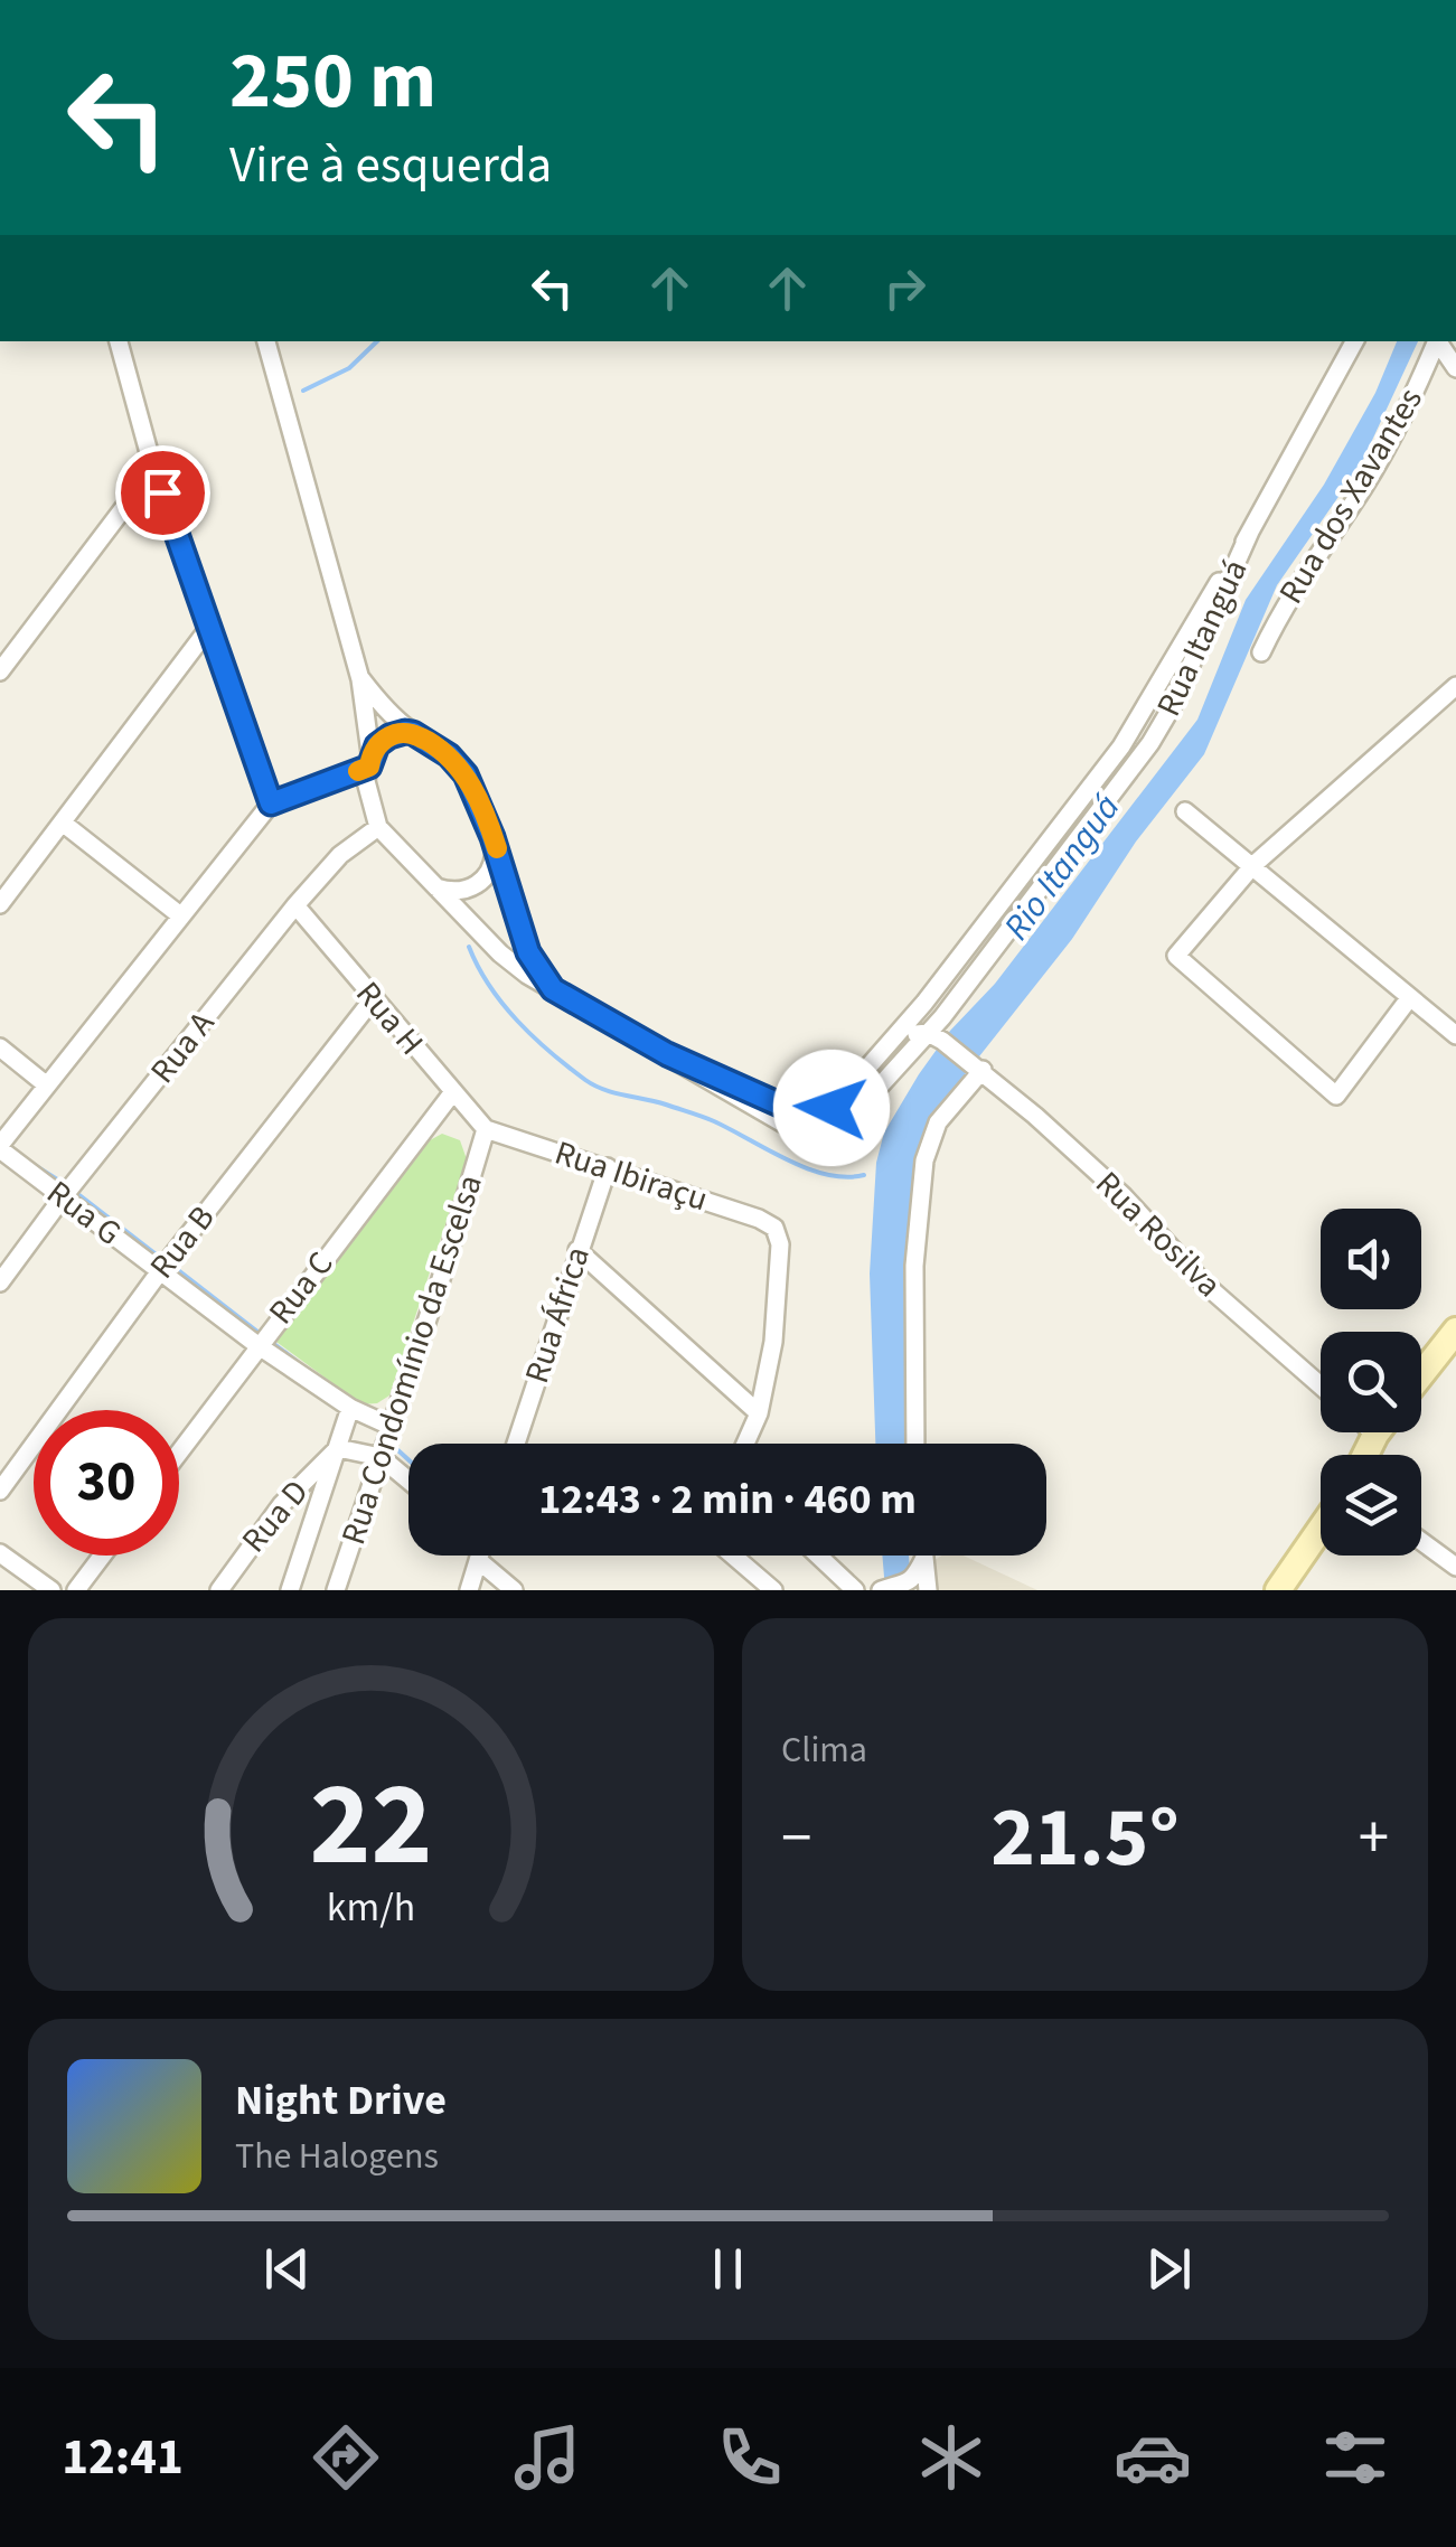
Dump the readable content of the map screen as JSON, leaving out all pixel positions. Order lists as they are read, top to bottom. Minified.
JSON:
{"streets":{"street":["Rua dos Xavantes","Rua Itanguá","Rua H","Rua A","Rua Ibiraçu","Rua G","Rua Rosilva","Rua B","Rua C","Rua África","Rua Condomínio da Escelsa","Rua D"]},"crossings":[["Rua Itanguá","Rua A"],["Rua Itanguá","Rua Rosilva"],["Rua H","Rua A"],["Rua H","Rua Ibiraçu"],["Rua H","Rua B"],["Rua H","Rua C"],["Rua H","Rua Condomínio da Escelsa"],["Rua A","Rua G"],["Rua Ibiraçu","Rua África"],["Rua Ibiraçu","Rua Condomínio da Escelsa"],["Rua G","Rua B"],["Rua G","Rua C"],["Rua G","Rua Condomínio da Escelsa"]],"water":["Rio Itanguá"],"page":{"turn":["250 m","Vire à esquerda"],"limit":"30","trip":"12:43 · 2 min · 460 m","tile":"Clima","heat":["−","21.5°","+"],"song":["Night Drive","The Halogens"],"tabs":"12:41","gauge":["22","km/h"]}}
